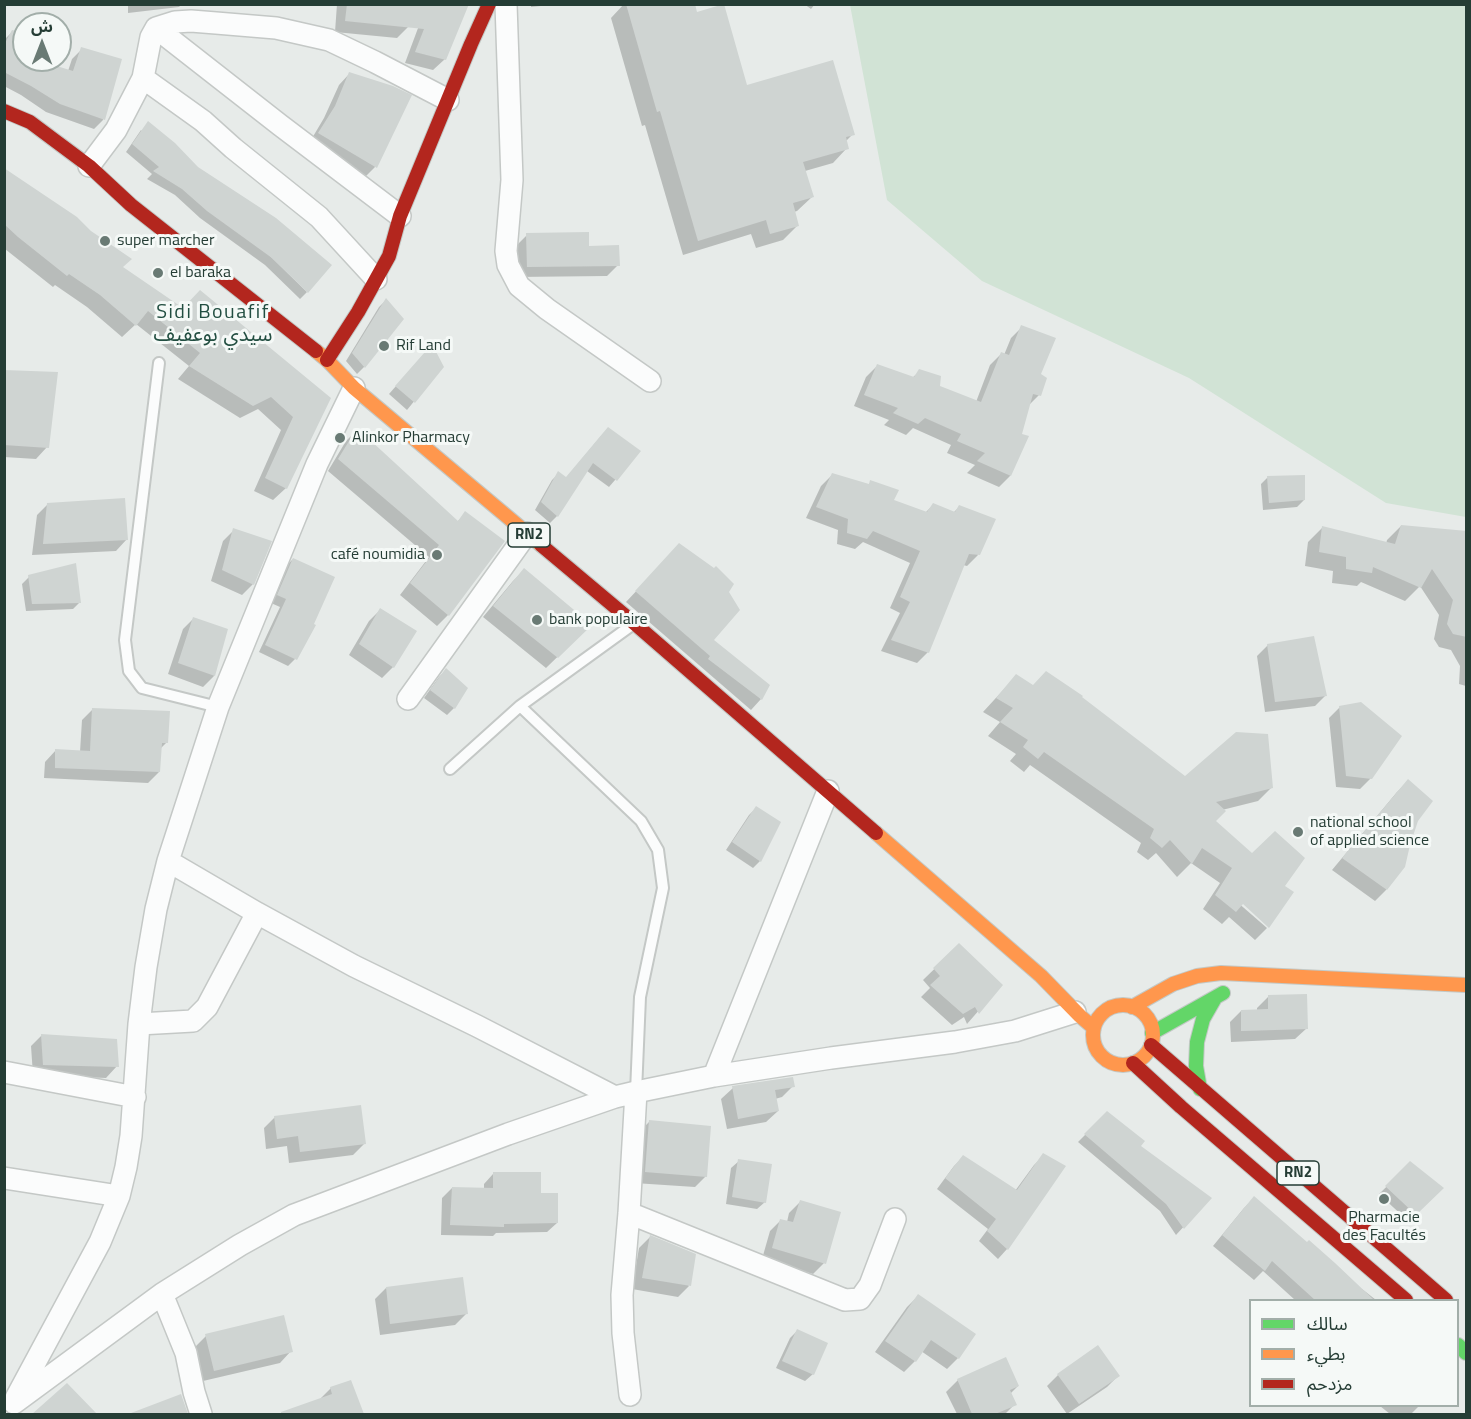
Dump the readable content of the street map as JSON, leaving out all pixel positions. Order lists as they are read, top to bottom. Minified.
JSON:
{"streets":{"main road":["RN2"]},"districts":["Sidi Bouafif سيدي بوعفيف"],"places":["super marcher","el baraka","Rif Land","Alinkor Pharmacy","café noumidia","bank populaire","national school of applied science","Pharmacie des Facultés"],"legend":["سالك","بطيء","مزدحم"],"north":"top"}
